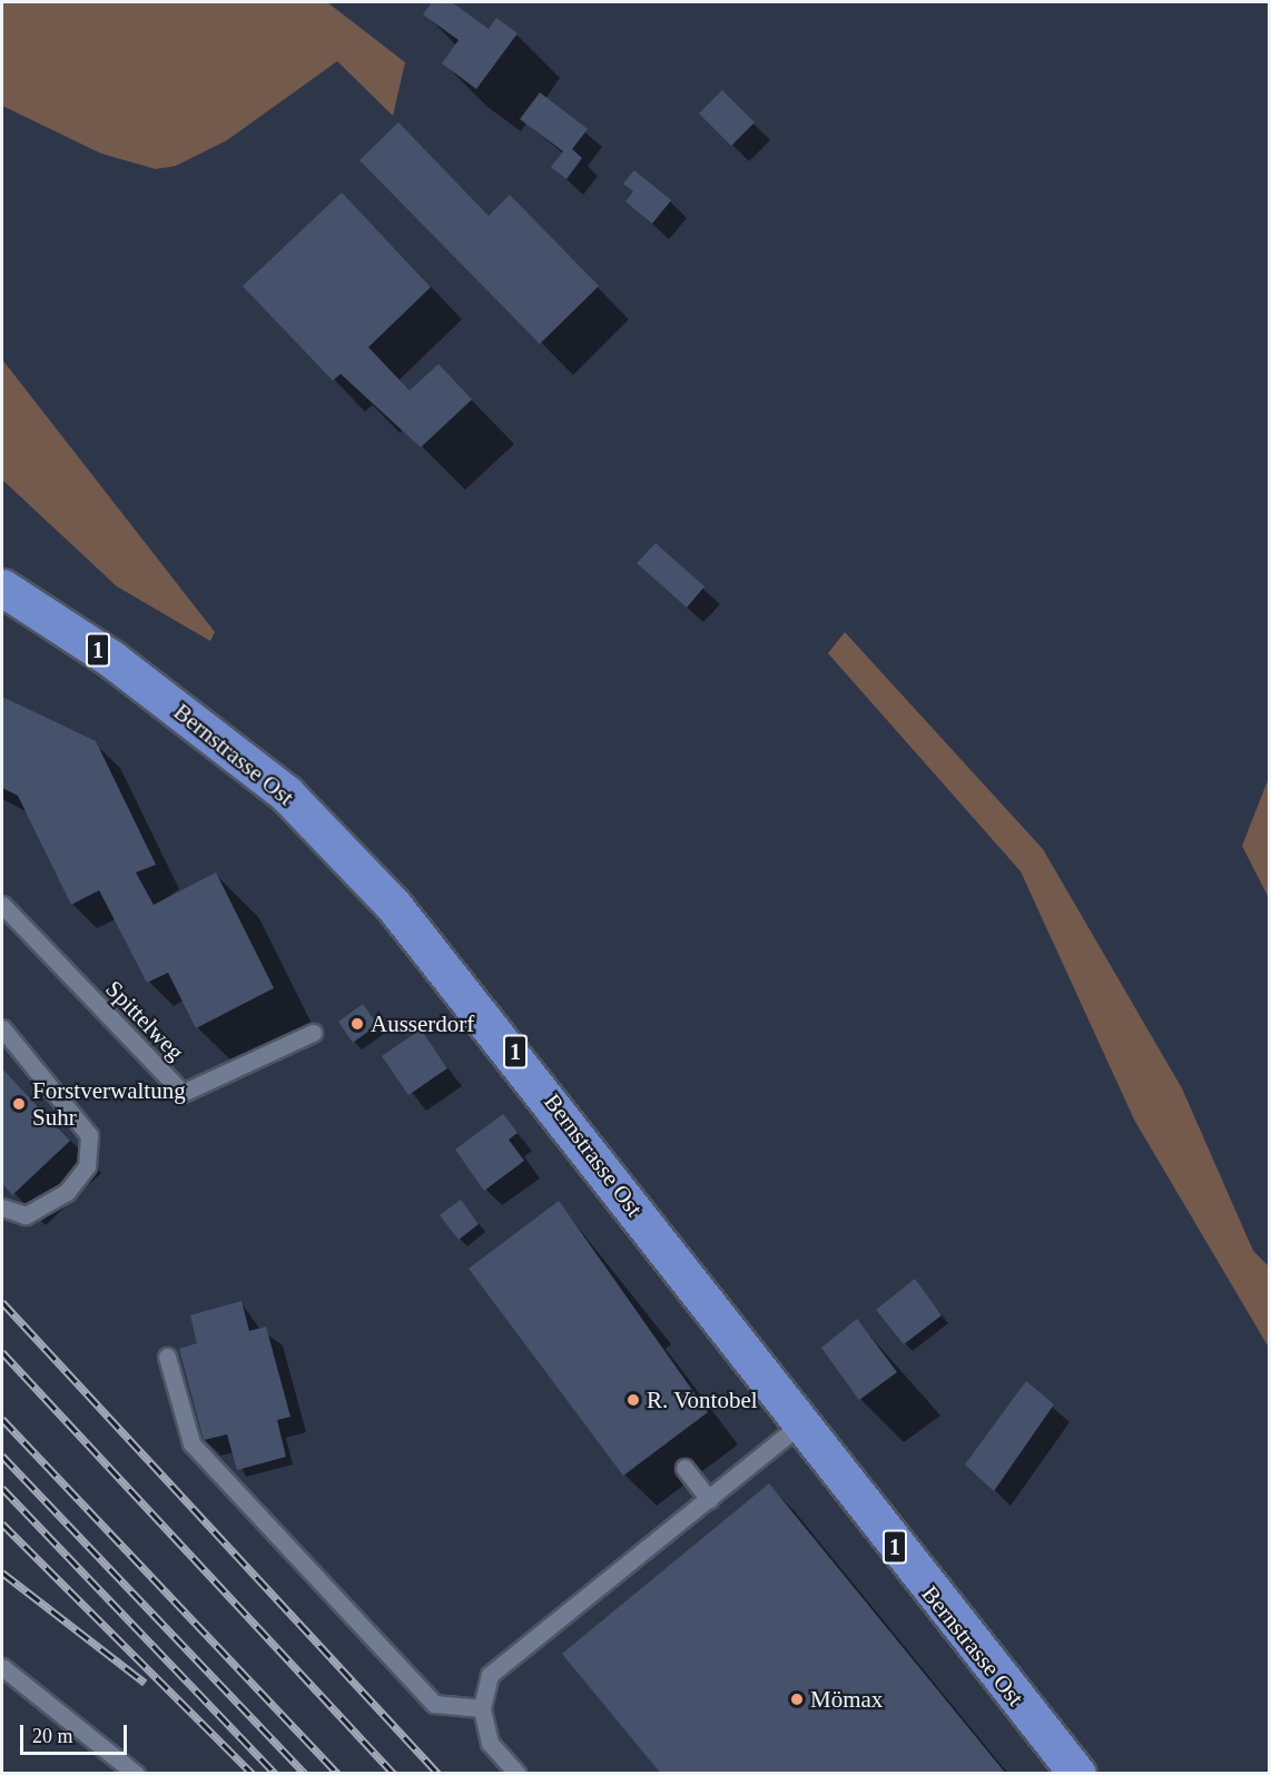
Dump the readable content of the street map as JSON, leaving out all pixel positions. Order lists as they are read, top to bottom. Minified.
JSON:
{"streets":{"main road":["1","Bernstrasse Ost"],"lane":["Spittelweg"]},"places":["Ausserdorf","Forstverwaltung Suhr","R. Vontobel","Mömax"],"scale_bar":"20 m"}
